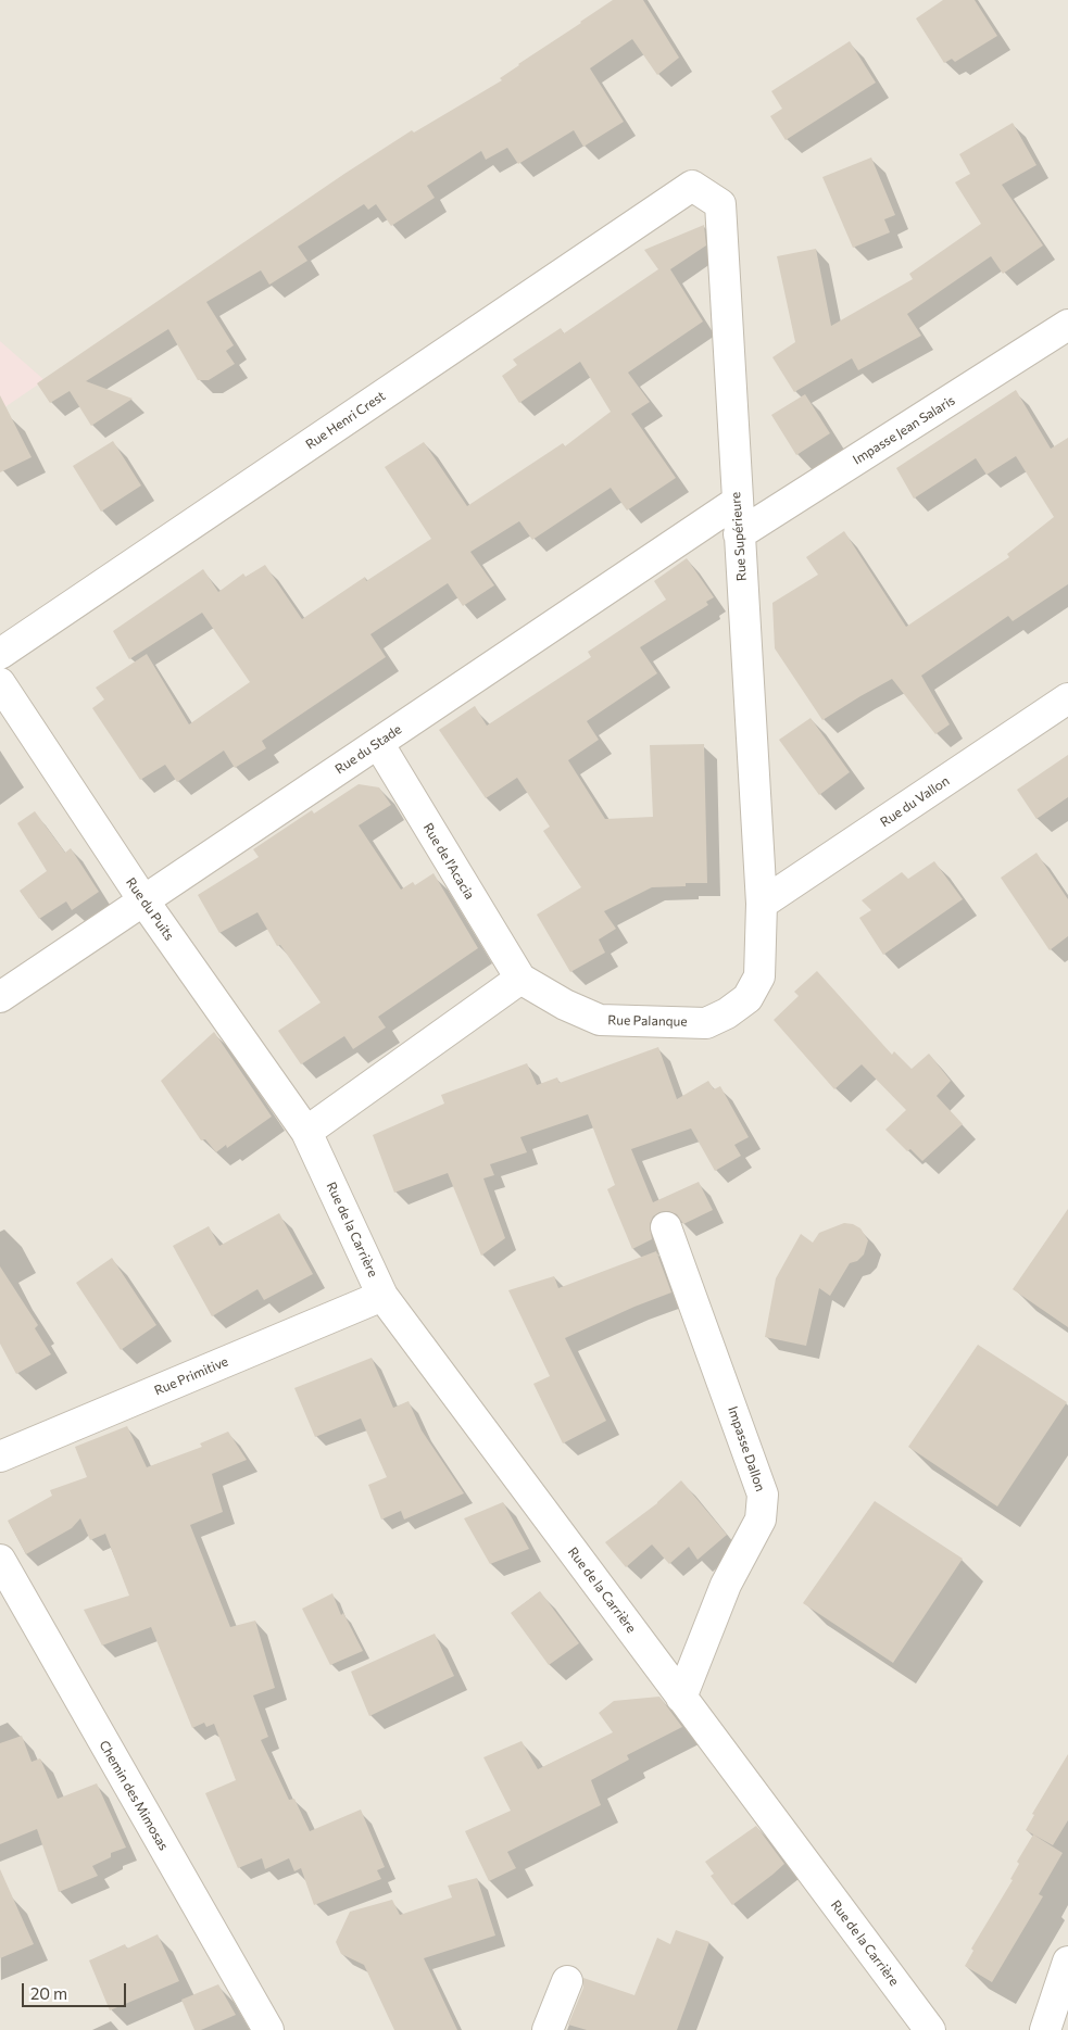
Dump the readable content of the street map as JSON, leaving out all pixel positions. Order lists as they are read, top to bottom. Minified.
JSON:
{"streets":{"street":["Rue Henri Crest","Impasse Jean Salaris","Rue Supérieure","Rue du Stade","Rue du Vallon","Rue de l'Acacia","Rue du Puits","Rue Palanque","Rue de la Carrière","Rue Primitive","Impasse Dallon","Chemin des Mimosas"]},"crossings":[["Rue Henri Crest","Rue Supérieure"],["Impasse Jean Salaris","Rue Supérieure"],["Rue Supérieure","Rue du Stade"],["Rue Supérieure","Rue du Vallon"],["Rue Supérieure","Rue Palanque"],["Rue du Stade","Rue de l'Acacia"],["Rue du Stade","Rue du Puits"],["Rue du Vallon","Rue Palanque"],["Rue de l'Acacia","Rue Palanque"],["Rue du Puits","Rue de la Carrière"],["Rue de la Carrière","Rue Primitive"],["Rue de la Carrière","Impasse Dallon"]],"scale_bar":"20 m"}
